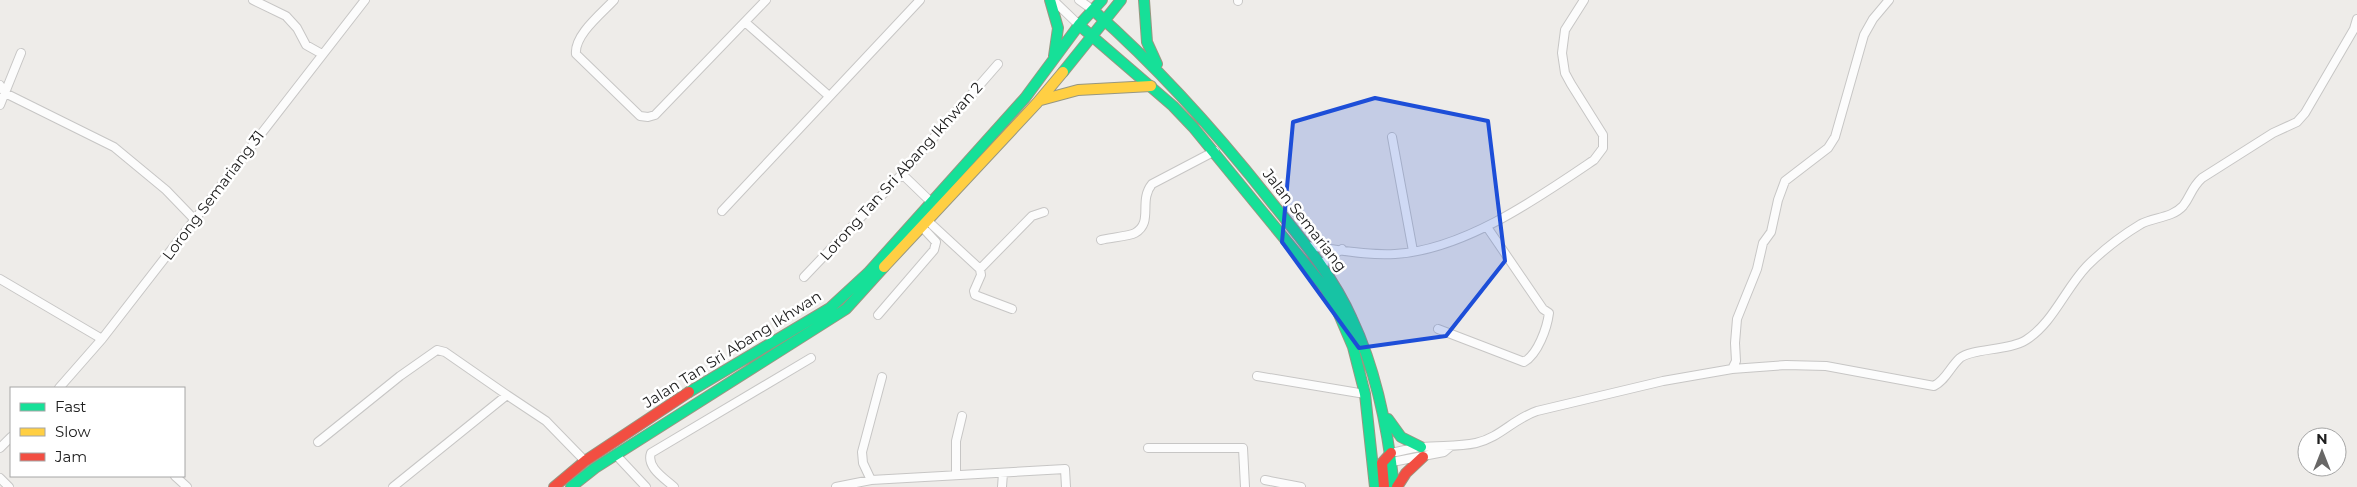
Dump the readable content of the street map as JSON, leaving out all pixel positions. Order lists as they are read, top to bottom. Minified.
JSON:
{"streets":{"main road":["Jalan Semariang","Jalan Tan Sri Abang Ikhwan"],"street":["Lorong Tan Sri Abang Ikhwan 2","Lorong Semariang 31"]},"legend":["Fast","Slow","Jam"],"north":"top"}
